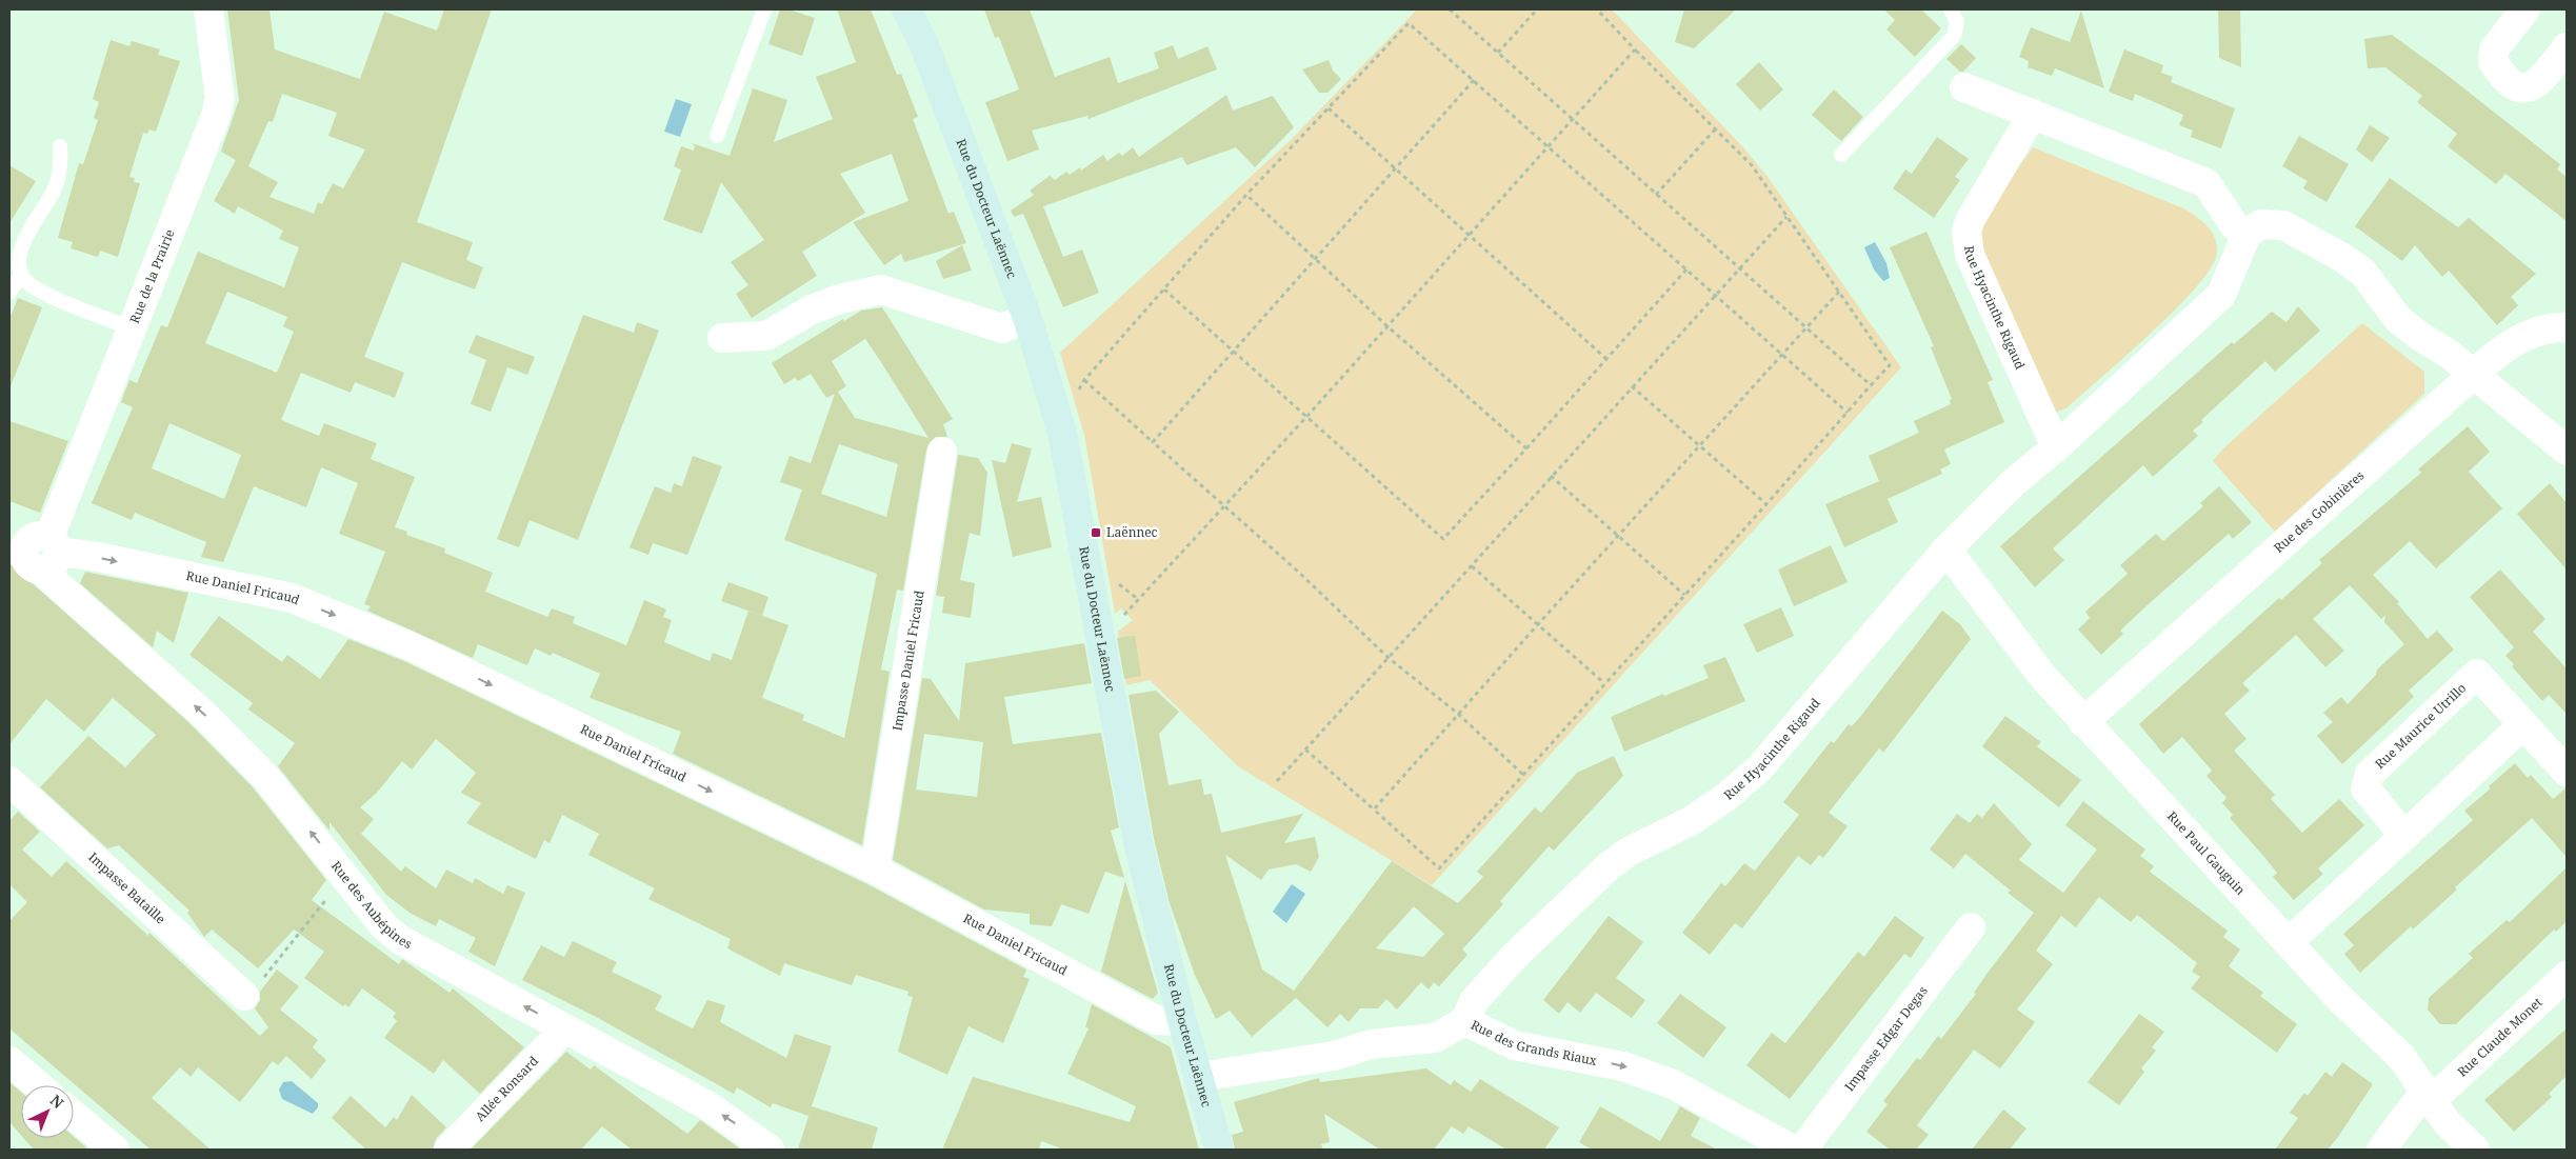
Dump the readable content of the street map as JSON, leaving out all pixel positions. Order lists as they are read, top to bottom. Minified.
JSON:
{"streets":{"street":["Rue du Docteur Laënnec","Rue de la Prairie","Rue Hyacinthe Rigaud","Rue des Gobinières","Rue Daniel Fricaud","Impasse Daniel Fricaud","Rue Maurice Utrillo","Rue Paul Gauguin","Impasse Bataille","Rue des Aubépines","Impasse Edgar Degas","Rue Claude Monet","Rue des Grands Riaux","Allée Ronsard"]},"crossings":[["Rue du Docteur Laënnec","Rue Daniel Fricaud"],["Rue du Docteur Laënnec","Rue des Grands Riaux"],["Rue de la Prairie","Rue Daniel Fricaud"],["Rue de la Prairie","Rue des Aubépines"],["Rue Hyacinthe Rigaud","Rue Paul Gauguin"],["Rue Hyacinthe Rigaud","Rue des Grands Riaux"],["Rue des Gobinières","Rue Paul Gauguin"],["Rue Daniel Fricaud","Impasse Daniel Fricaud"],["Rue Daniel Fricaud","Rue des Aubépines"],["Rue Paul Gauguin","Rue Claude Monet"],["Rue des Aubépines","Allée Ronsard"]],"one_way":["Rue Daniel Fricaud","Rue des Aubépines","Rue des Grands Riaux"],"places":{"transit":["Laënnec"]},"north":"top right"}
